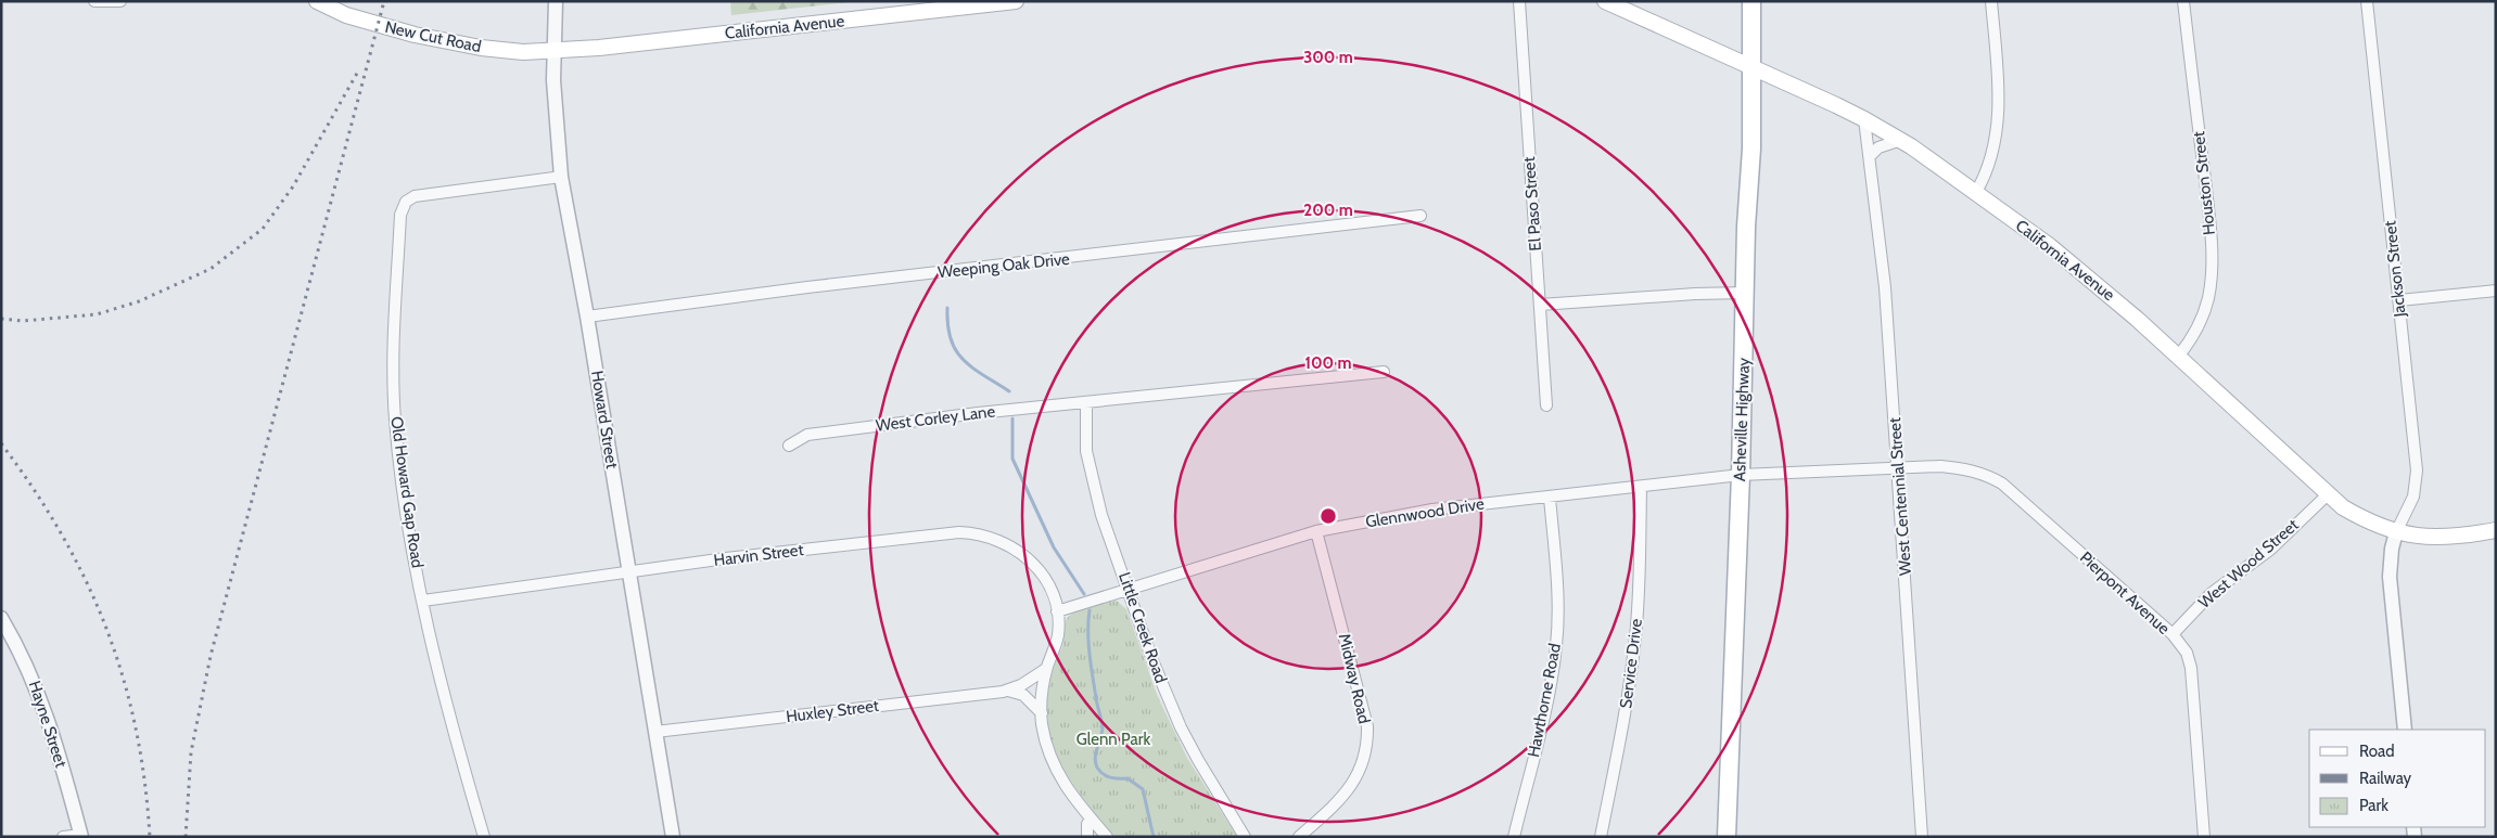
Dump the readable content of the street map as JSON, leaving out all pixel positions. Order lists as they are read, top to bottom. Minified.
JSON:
{"streets":{"main road":["California Avenue","New Cut Road","Asheville Highway"],"street":["Houston Street","El Paso Street","Weeping Oak Drive","Jackson Street","West Corley Lane","Howard Street","Old Howard Gap Road","West Centennial Street","Glennwood Drive","Harvin Street","West Wood Street","Pierpont Avenue","Little Creek Road","Service Drive","Midway Road","Hawthorne Road","Huxley Street","Hayne Street"]},"crossings":[["California Avenue","New Cut Road"],["California Avenue","Houston Street"],["California Avenue","Jackson Street"],["California Avenue","Howard Street"],["California Avenue","Asheville Highway"],["California Avenue","West Centennial Street"],["California Avenue","West Wood Street"],["New Cut Road","Howard Street"],["Weeping Oak Drive","Howard Street"],["West Corley Lane","Little Creek Road"],["Howard Street","Old Howard Gap Road"],["Howard Street","Harvin Street"],["Howard Street","Huxley Street"],["Asheville Highway","Glennwood Drive"],["Asheville Highway","Pierpont Avenue"],["Old Howard Gap Road","Harvin Street"],["West Centennial Street","Pierpont Avenue"],["Glennwood Drive","Harvin Street"],["Glennwood Drive","Pierpont Avenue"],["Glennwood Drive","Little Creek Road"],["Glennwood Drive","Service Drive"],["Glennwood Drive","Midway Road"],["Glennwood Drive","Hawthorne Road"],["West Wood Street","Pierpont Avenue"]],"parks":["Glenn Park"],"legend":["Road","Railway","Park"],"rings":["300 m","200 m","100 m"]}
